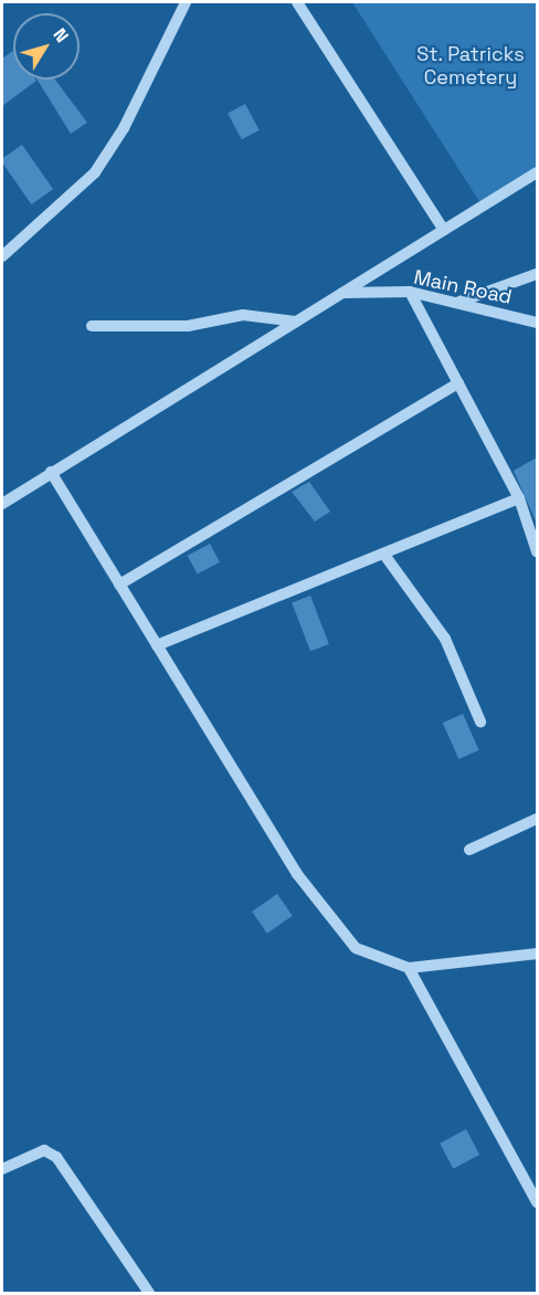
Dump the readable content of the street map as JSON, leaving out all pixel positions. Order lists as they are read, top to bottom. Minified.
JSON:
{"streets":{"street":["Main Road"]},"parks":["St. Patricks Cemetery"],"north":"top right"}
